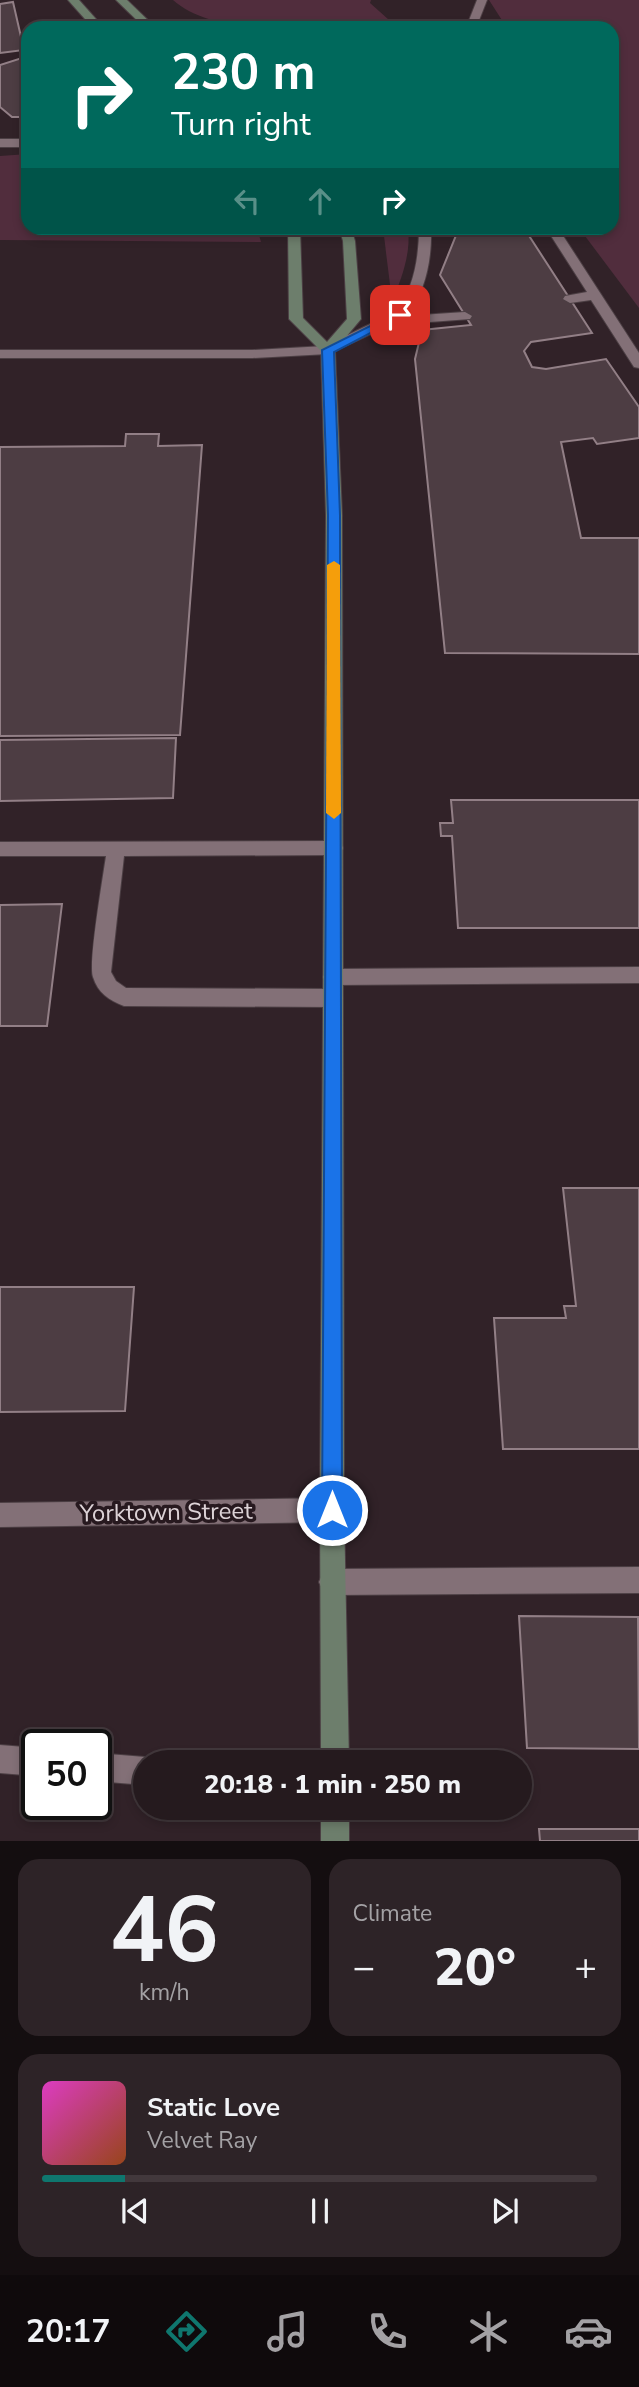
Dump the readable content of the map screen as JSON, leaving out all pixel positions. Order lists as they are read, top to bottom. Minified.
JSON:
{"streets":{"street":["Yorktown Street"]},"page":{"turn":["230 m","Turn right"],"limit":"50","trip":"20:18 · 1 min · 250 m","tile":[["46","km/h"],"Climate"],"heat":["−","20°","+"],"song":["Static Love","Velvet Ray"],"tabs":"20:17"}}
